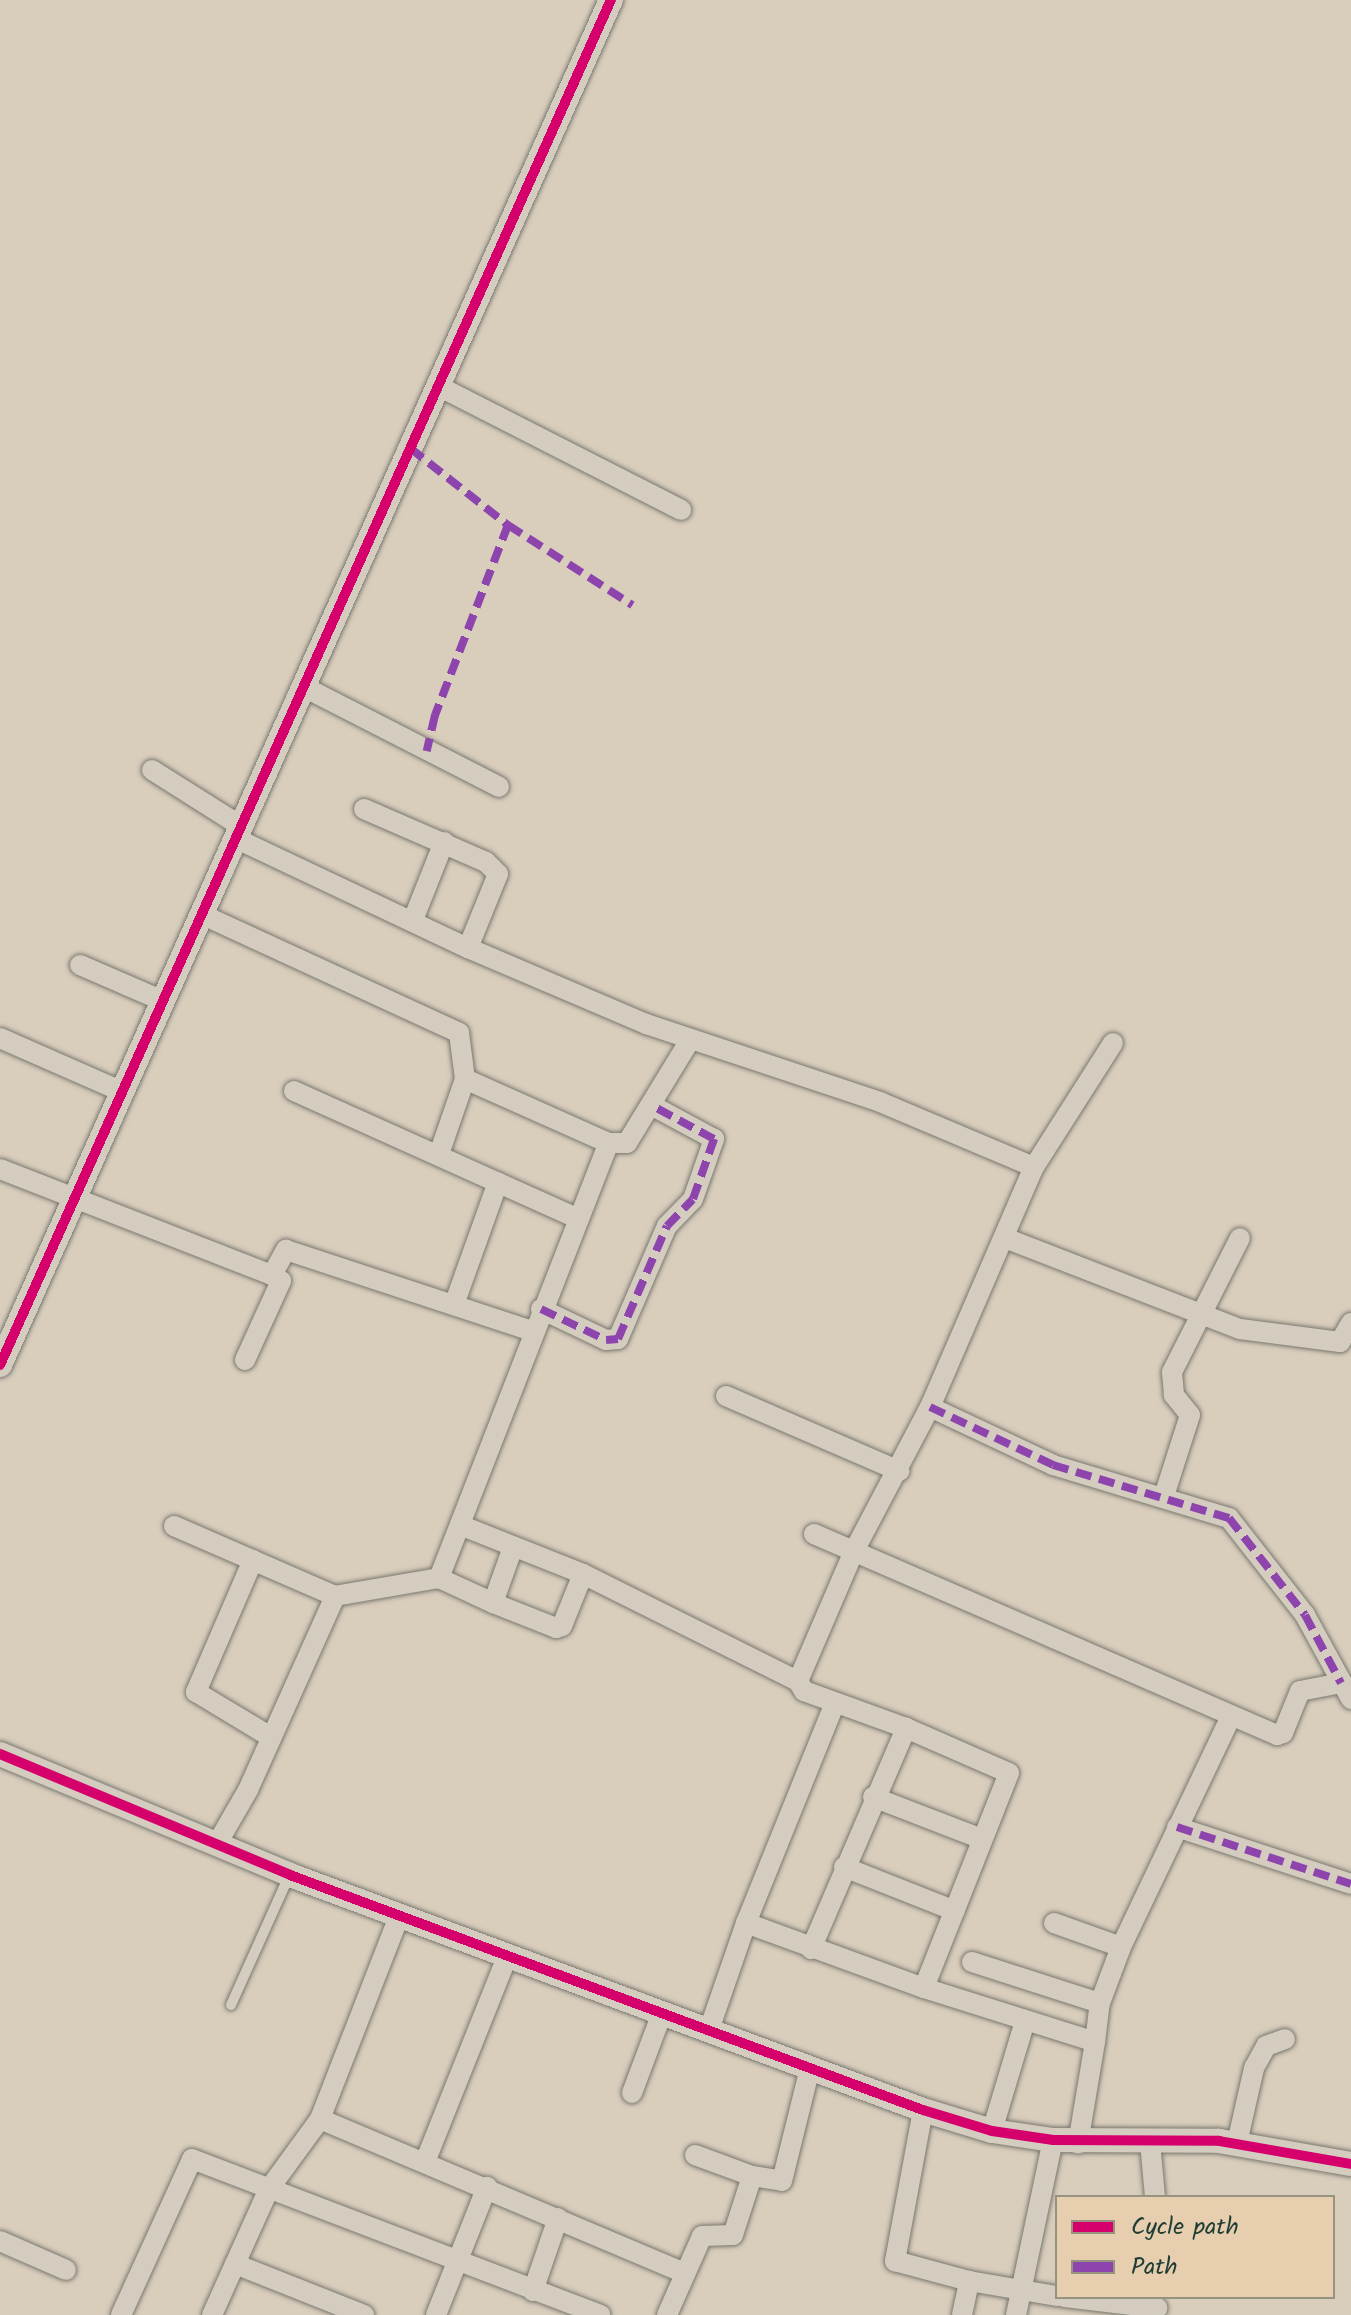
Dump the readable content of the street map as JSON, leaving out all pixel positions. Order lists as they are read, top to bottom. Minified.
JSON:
{"legend":["Cycle path","Path"]}
